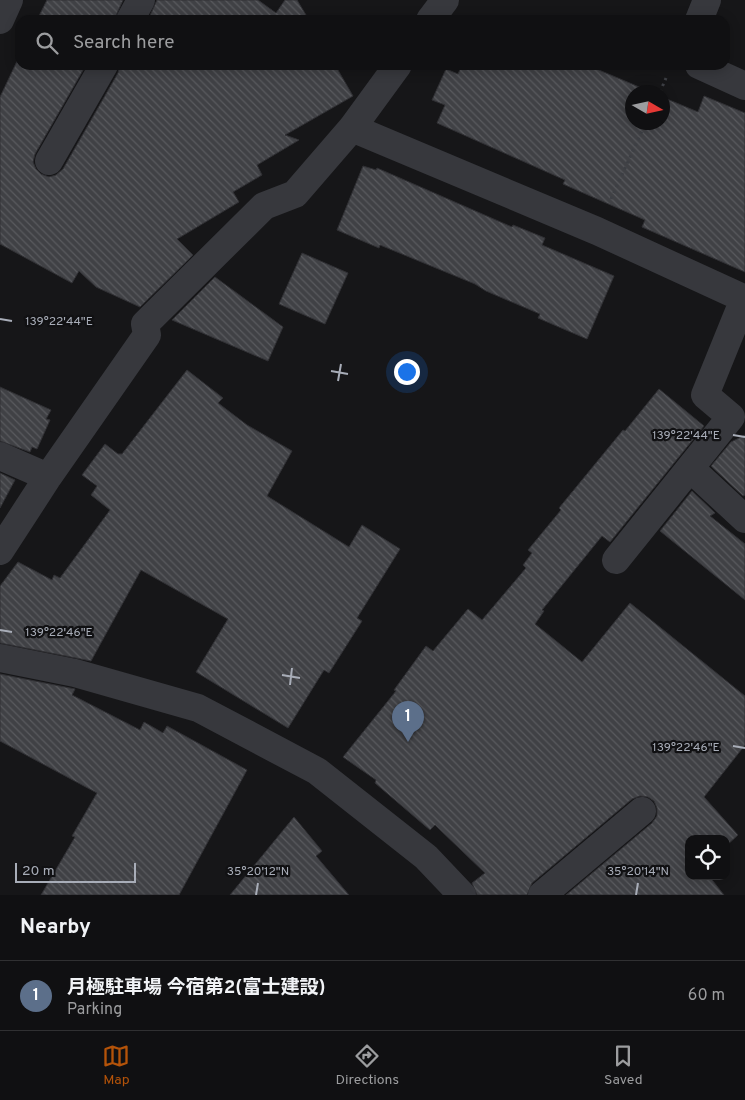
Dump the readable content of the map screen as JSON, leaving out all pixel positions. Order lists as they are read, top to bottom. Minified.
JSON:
{"scale_bar":"20 m","north":"right","page":{"search":"Search here","pins":"1","scale":"20 m","heading":"Nearby","list":[{"mark":"1","name":"月極駐車場 今宿第2(富士建設)","note":"Parking","value":"60 m"}],"nav":["Map","Directions","Saved"]},"coordinates":["139°22'44\"E","139°22'46\"E","35°20'12\"N","35°20'14\"N"]}
